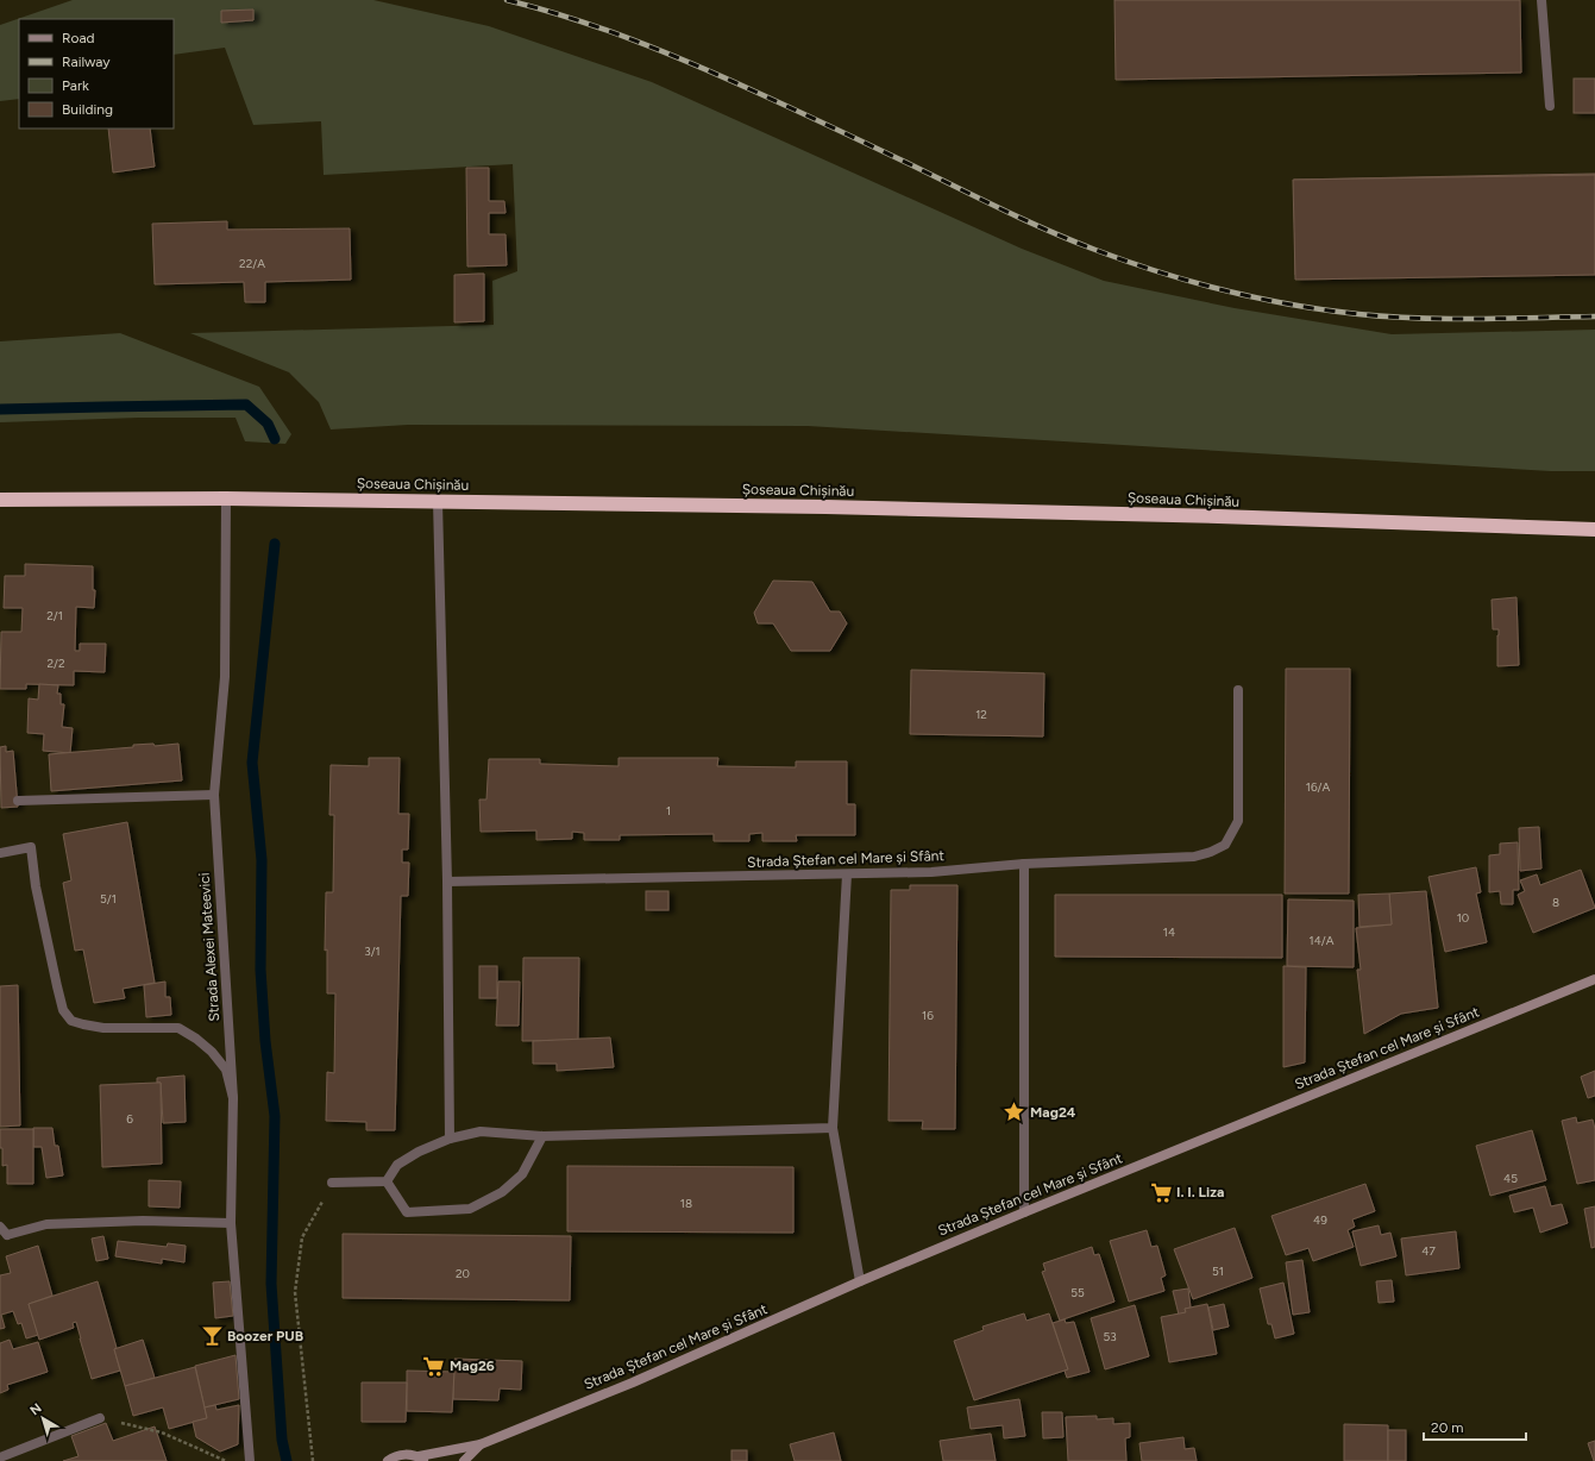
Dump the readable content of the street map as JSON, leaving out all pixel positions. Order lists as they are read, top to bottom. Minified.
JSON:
{"streets":{"highway":["Șoseaua Chișinău"],"street":["Strada Ștefan cel Mare și Sfânt","Strada Alexei Mateevici"]},"crossings":[["Șoseaua Chișinău","Strada Alexei Mateevici"]],"places":{"place":["Mag24"],"supermarket":["I. I. Liza","Mag26"],"bar":["Boozer PUB"]},"house_numbers":["22/A","2/1","2/2","12","16/A","1","5/1","8","10","14","14/A","3/1","16","6","45","18","49","47","51","20","55","53"],"legend":["Road","Railway","Park","Building"],"scale_bar":"20 m","north":"top left"}
